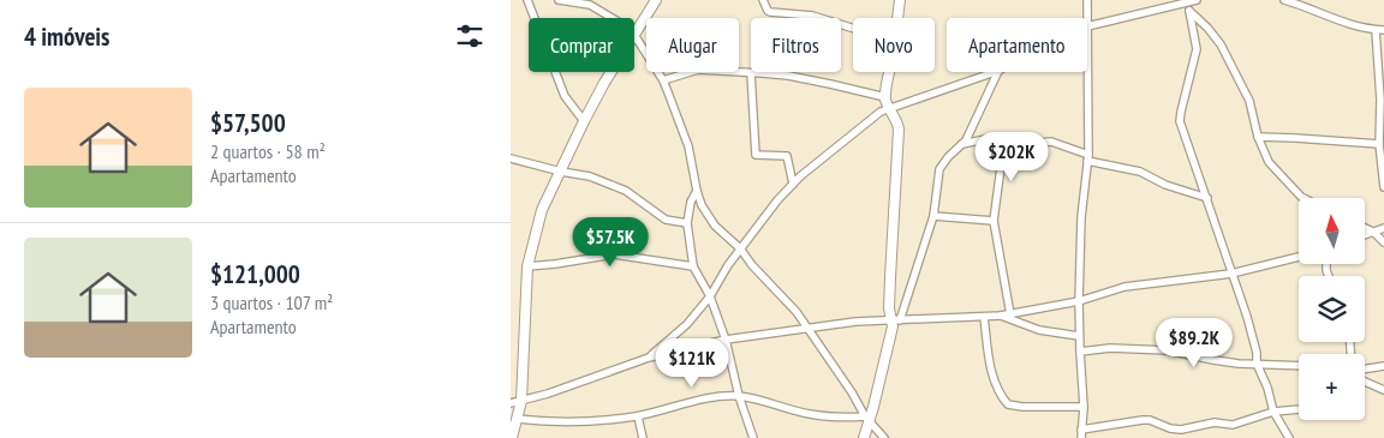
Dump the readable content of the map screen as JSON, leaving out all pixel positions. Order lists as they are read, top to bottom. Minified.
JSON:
{"north":"top","page":{"heading":"4 imóveis","chip":["Comprar","Alugar","Filtros","Novo","Apartamento"],"list":[{"name":"$57,500","note":"2 quartos · 58 m² · Apartamento"},{"name":"$121,000","note":"3 quartos · 107 m² · Apartamento"}],"price":["$202K","$57.5K","$89.2K","$121K"],"map_buttons":"+"}}
